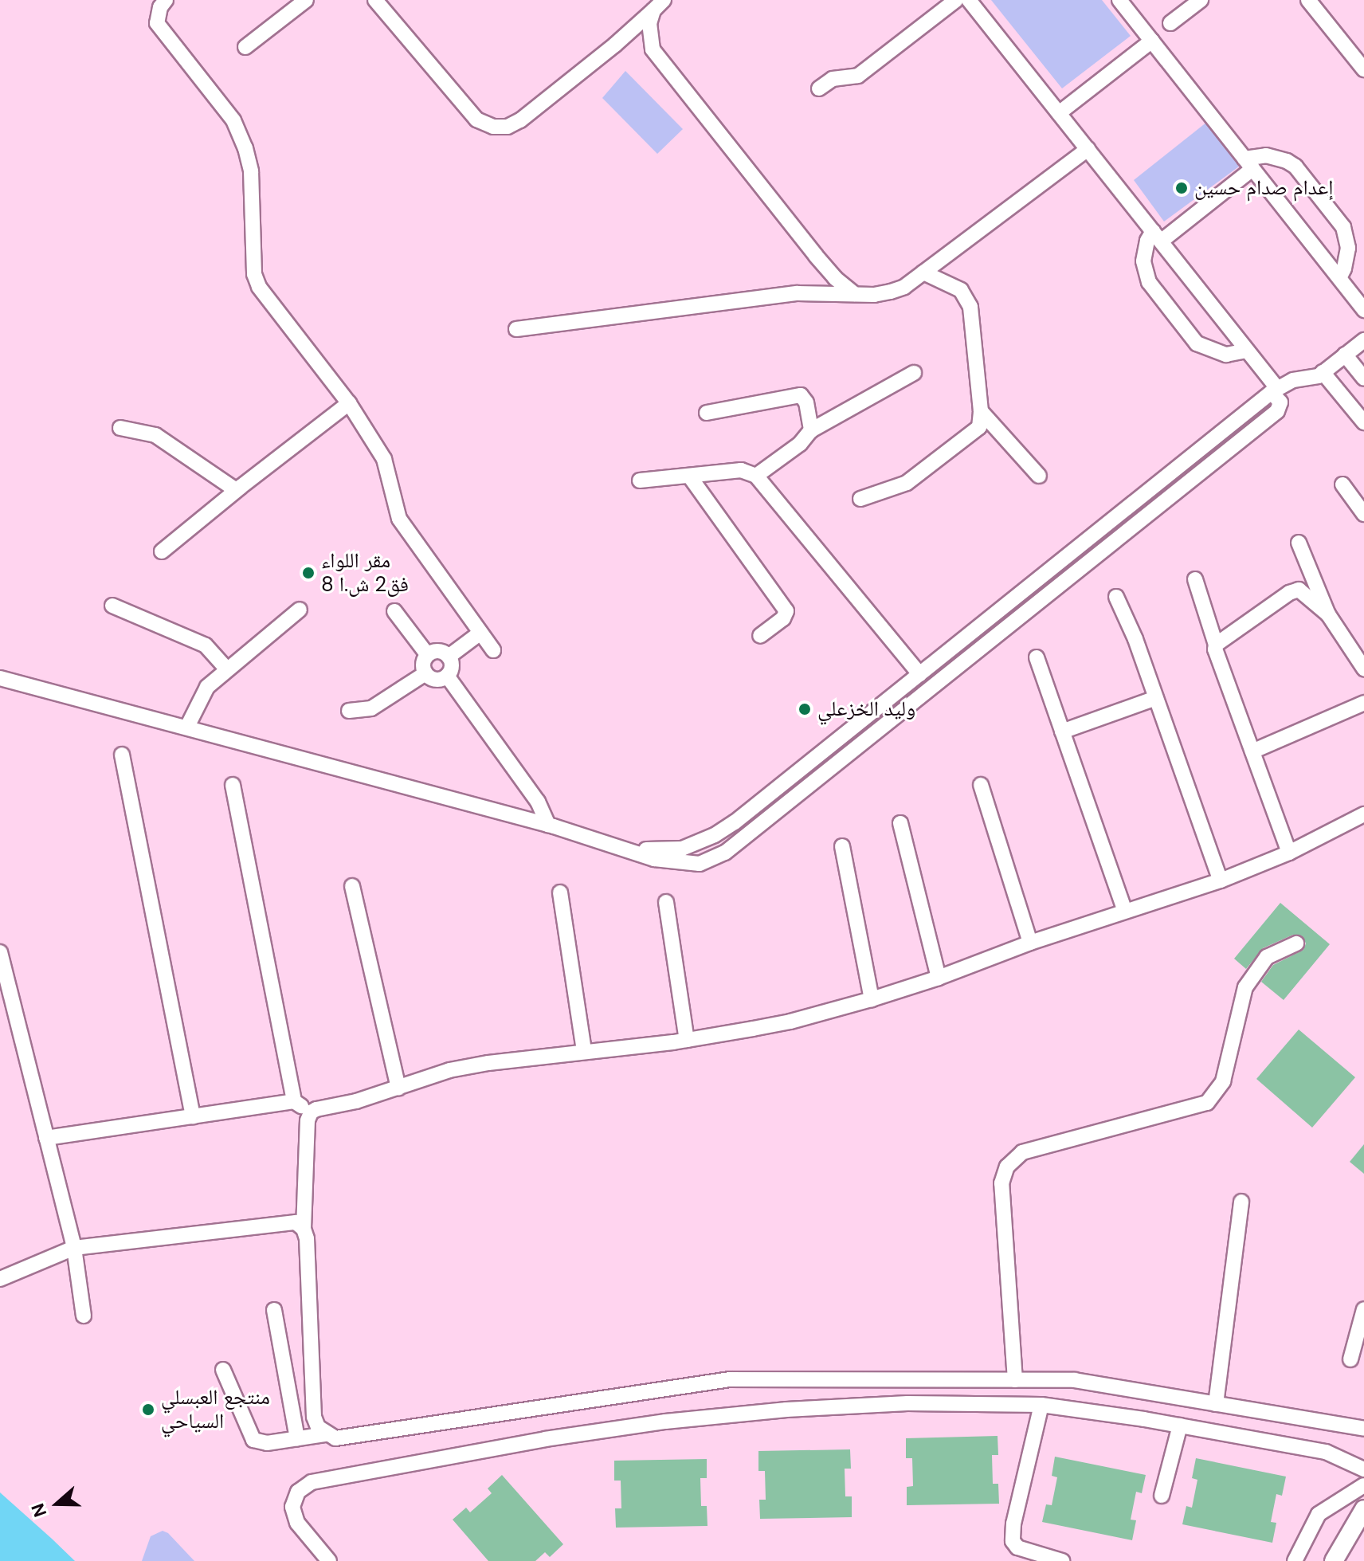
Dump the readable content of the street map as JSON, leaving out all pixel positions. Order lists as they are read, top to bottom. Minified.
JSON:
{"places":["إعدام صدام حسين","مقر اللواء 8 فق2 ش.ا","وليد الخزعلي","منتجع العبسلي السياحي"],"north":"left"}
